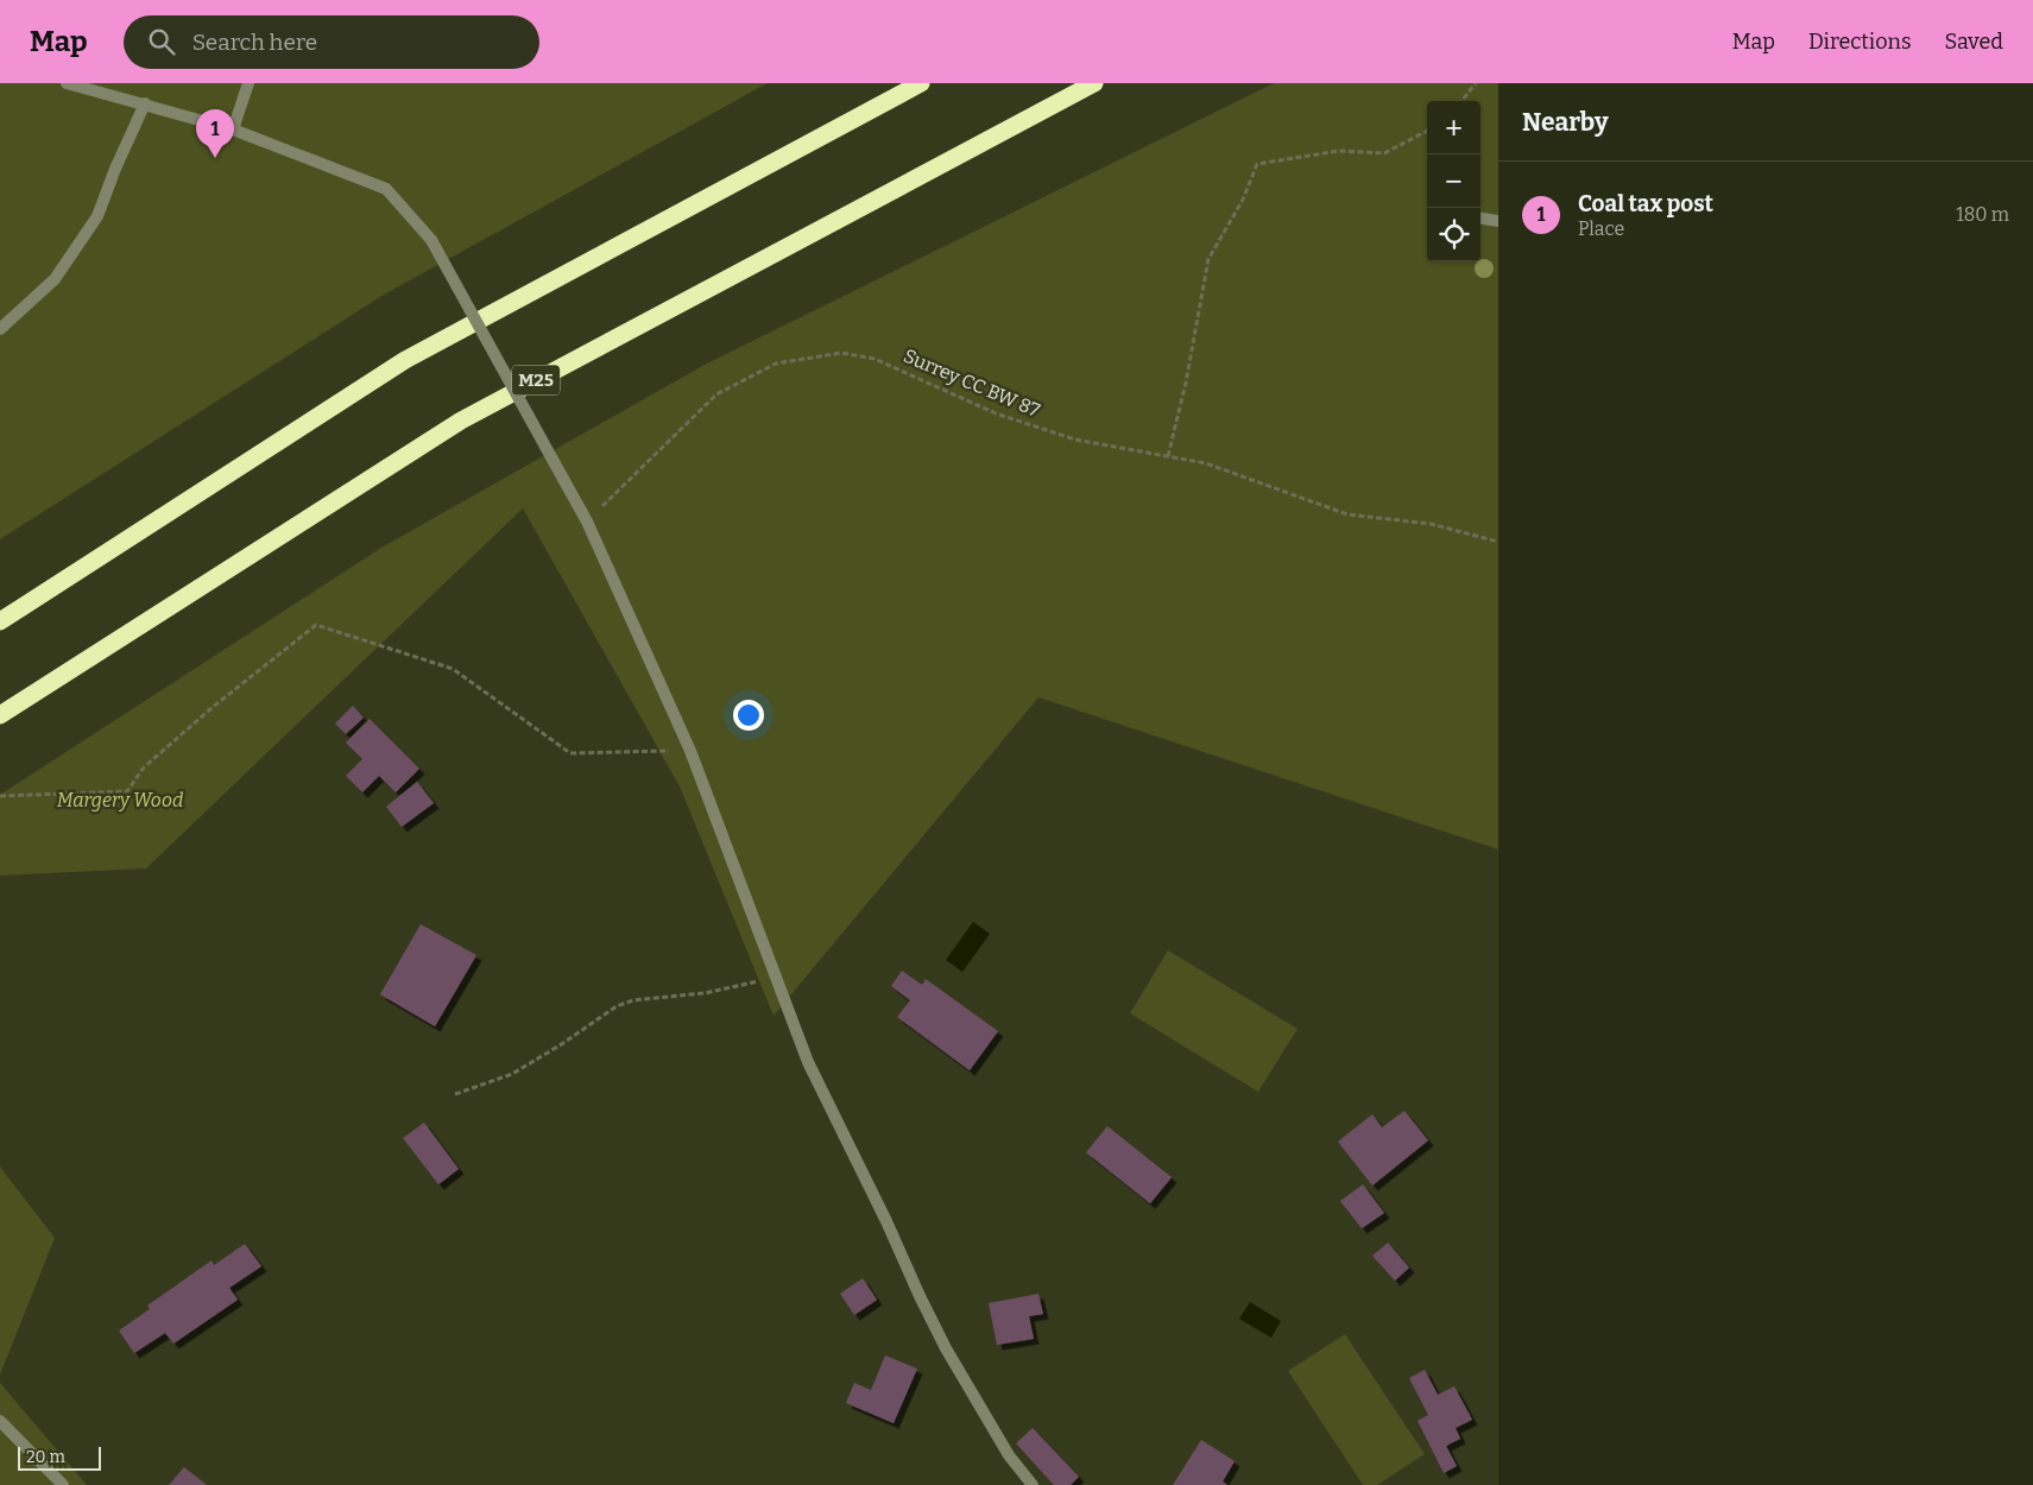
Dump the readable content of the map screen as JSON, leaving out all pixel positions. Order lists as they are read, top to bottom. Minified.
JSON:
{"streets":{"highway":["M25"],"path":["Surrey CC BW 87"]},"parks":["Margery Wood"],"scale_bar":"20 m","page":{"header":"Map","search":"Search here","nav":["Map","Directions","Saved"],"heading":"Nearby","map_buttons":["+","−"],"pins":"1","list":[{"mark":"1","name":"Coal tax post","note":"Place","value":"180 m"}],"scale":"20 m"}}
